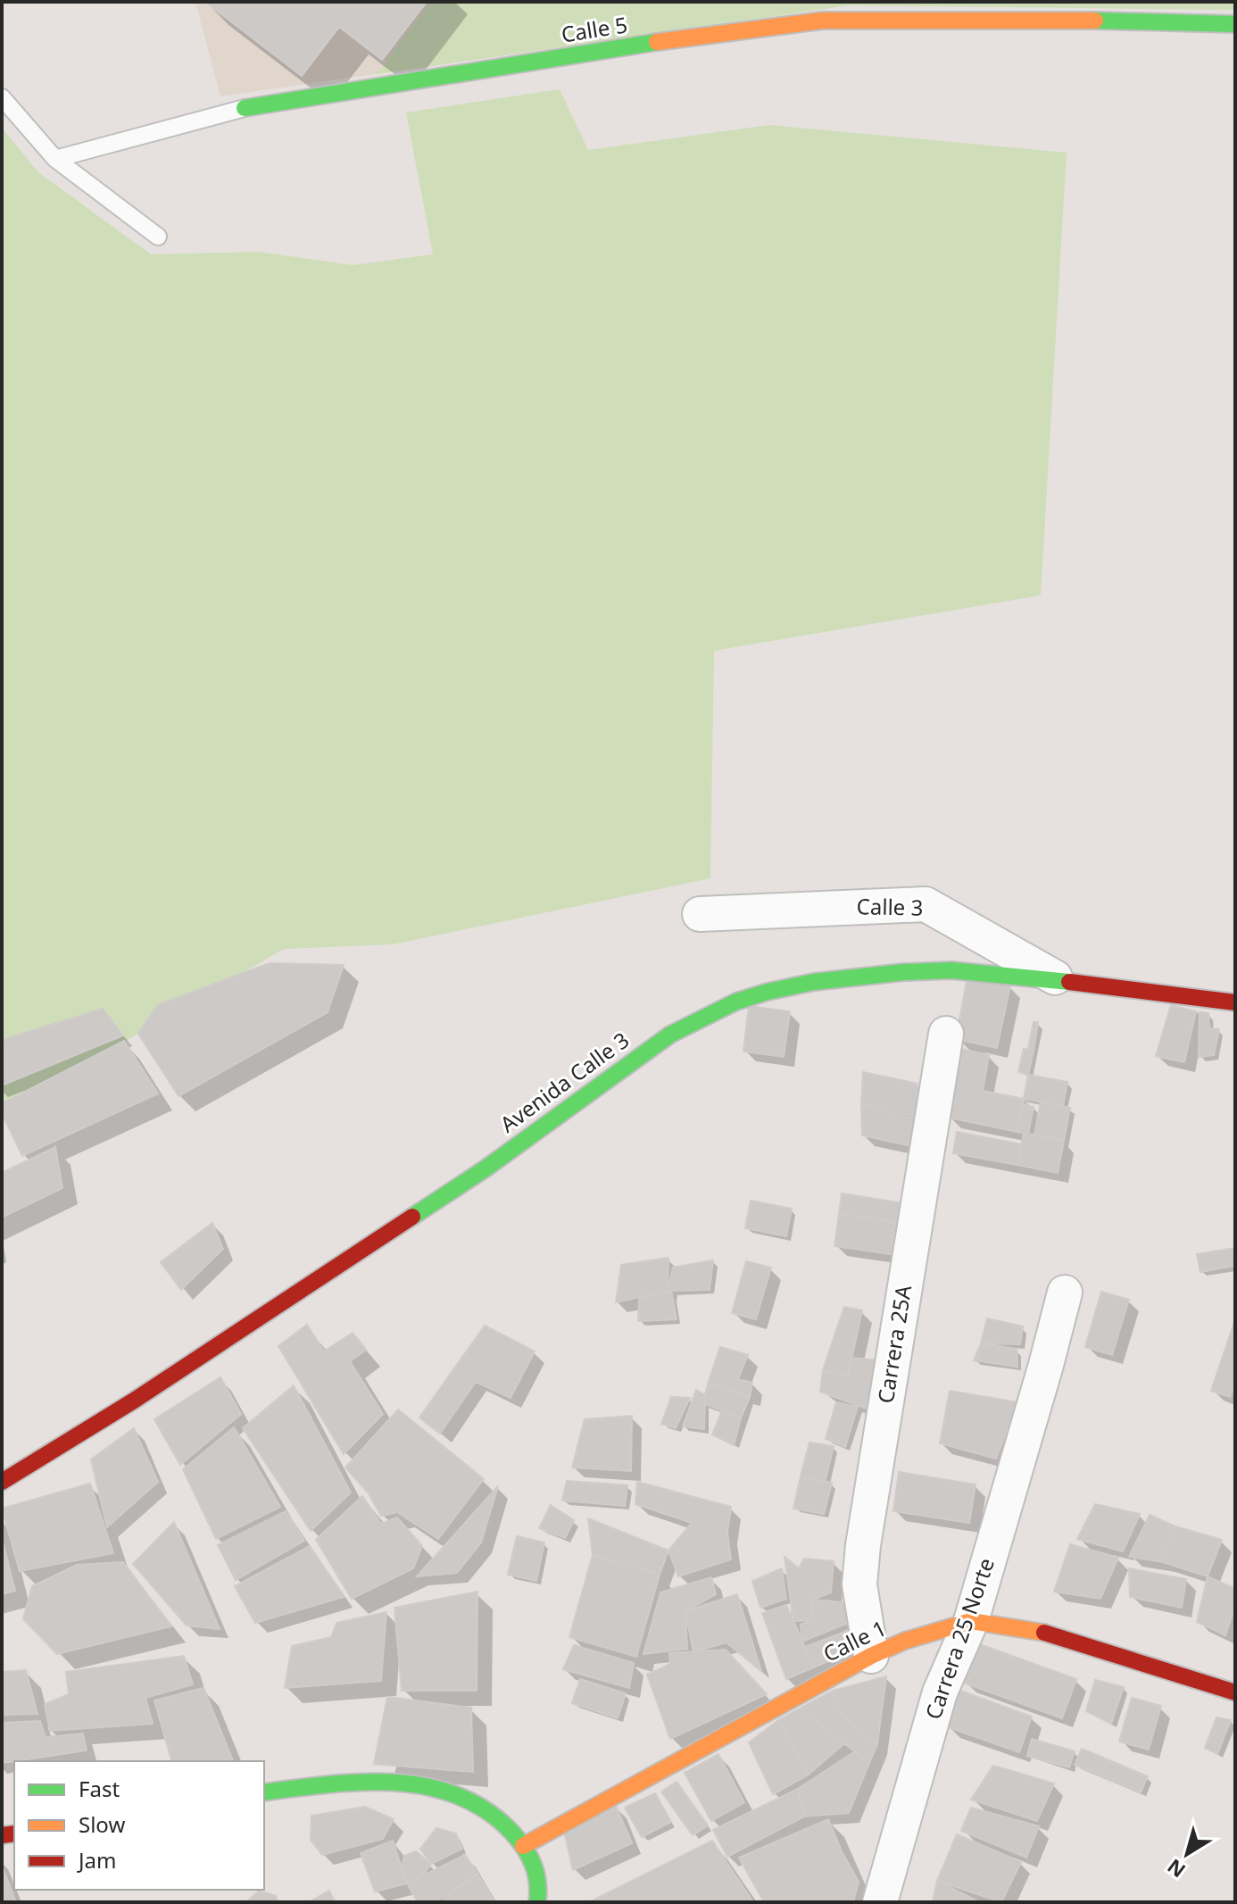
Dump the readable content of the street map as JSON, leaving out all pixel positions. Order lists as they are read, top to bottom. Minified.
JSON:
{"streets":{"street":["Calle 5","Calle 3","Avenida Calle 3","Carrera 25A","Carrera 25 Norte","Calle 1"]},"crossings":[["Calle 3","Avenida Calle 3"],["Carrera 25A","Calle 1"],["Carrera 25 Norte","Calle 1"]],"legend":["Fast","Slow","Jam"],"north":"bottom left"}
